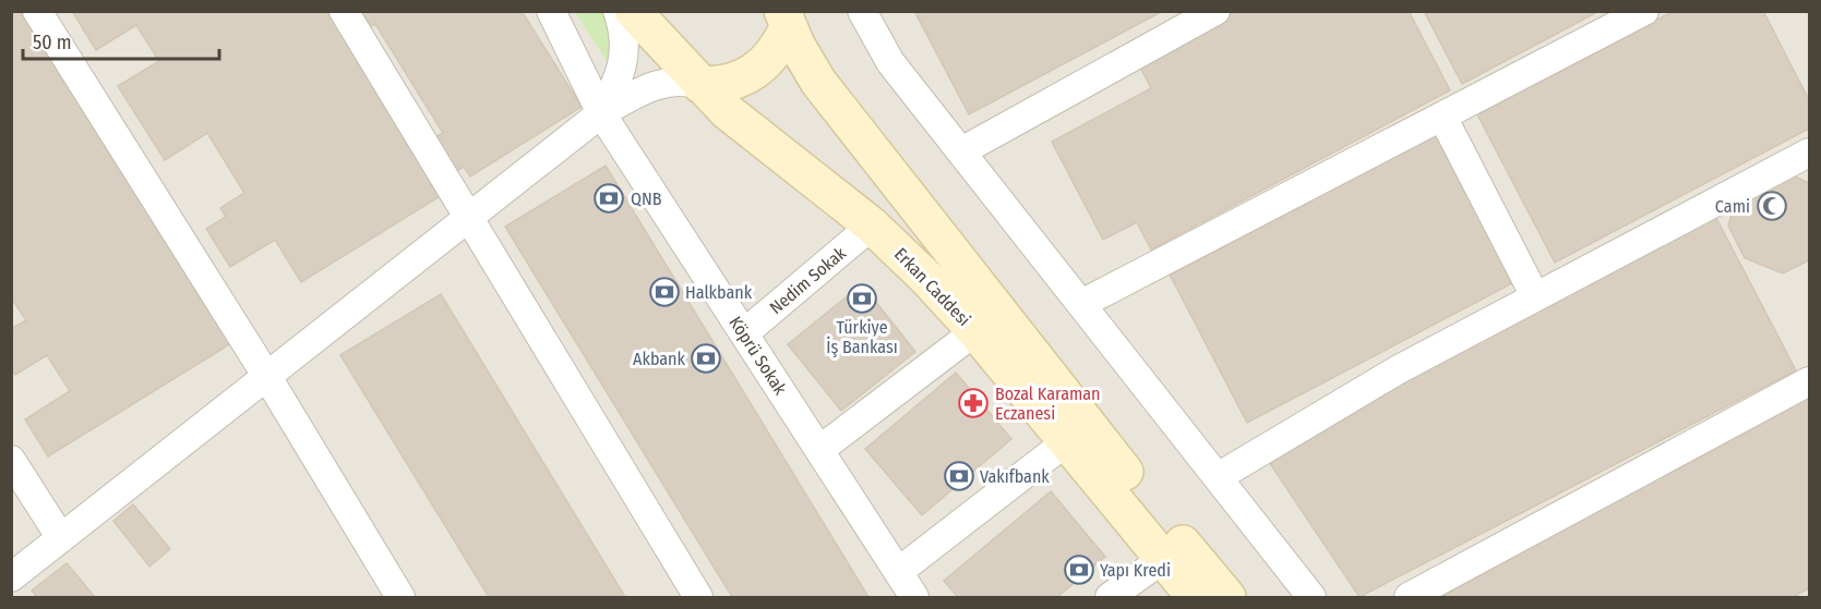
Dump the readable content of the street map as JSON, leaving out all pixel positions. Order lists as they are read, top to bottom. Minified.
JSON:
{"streets":{"main road":["Erkan Caddesi"],"street":["Nedim Sokak","Köprü Sokak"]},"crossings":[["Nedim Sokak","Erkan Caddesi"],["Nedim Sokak","Köprü Sokak"]],"places":{"bank":["QNB","Halkbank","Türkiye İş Bankası","Akbank","Vakıfbank","Yapı Kredi"],"mosque":["Cami"],"pharmacy":["Bozal Karaman Eczanesi"]},"scale_bar":"50 m"}
